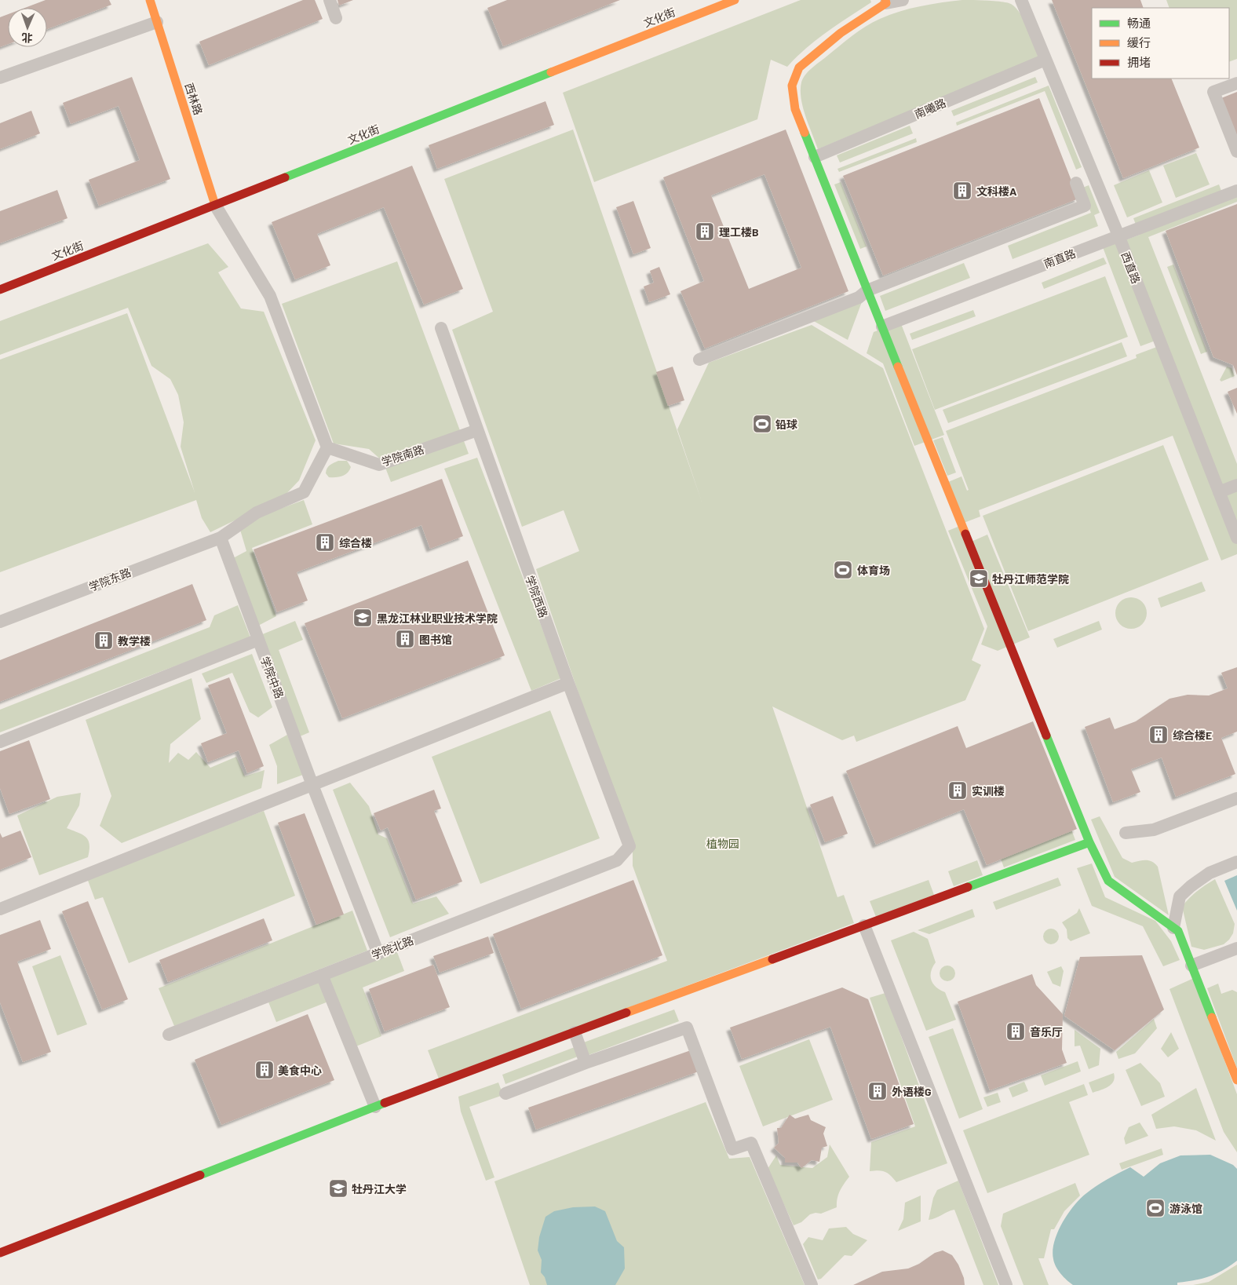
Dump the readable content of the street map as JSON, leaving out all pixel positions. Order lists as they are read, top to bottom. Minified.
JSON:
{"streets":{"street":["文化街","西林路","南曦路","南直路","西直路","学院南路","学院东路","学院西路","学院中路","学院北路"]},"crossings":[["文化街","西林路"],["南曦路","西直路"],["南直路","西直路"],["学院南路","学院西路"],["学院东路","学院中路"],["学院西路","学院北路"],["学院中路","学院北路"]],"parks":["植物园"],"places":{"building":["文科楼A","理工楼B","综合楼","图书馆","教学楼","综合楼E","实训楼","音乐厅","美食中心","外语楼G"],"sports":["铅球","体育场","游泳馆"],"school or university":["牡丹江师范学院","黑龙江林业职业技术学院","牡丹江大学"]},"legend":["畅通","缓行","拥堵"],"north":"bottom"}
